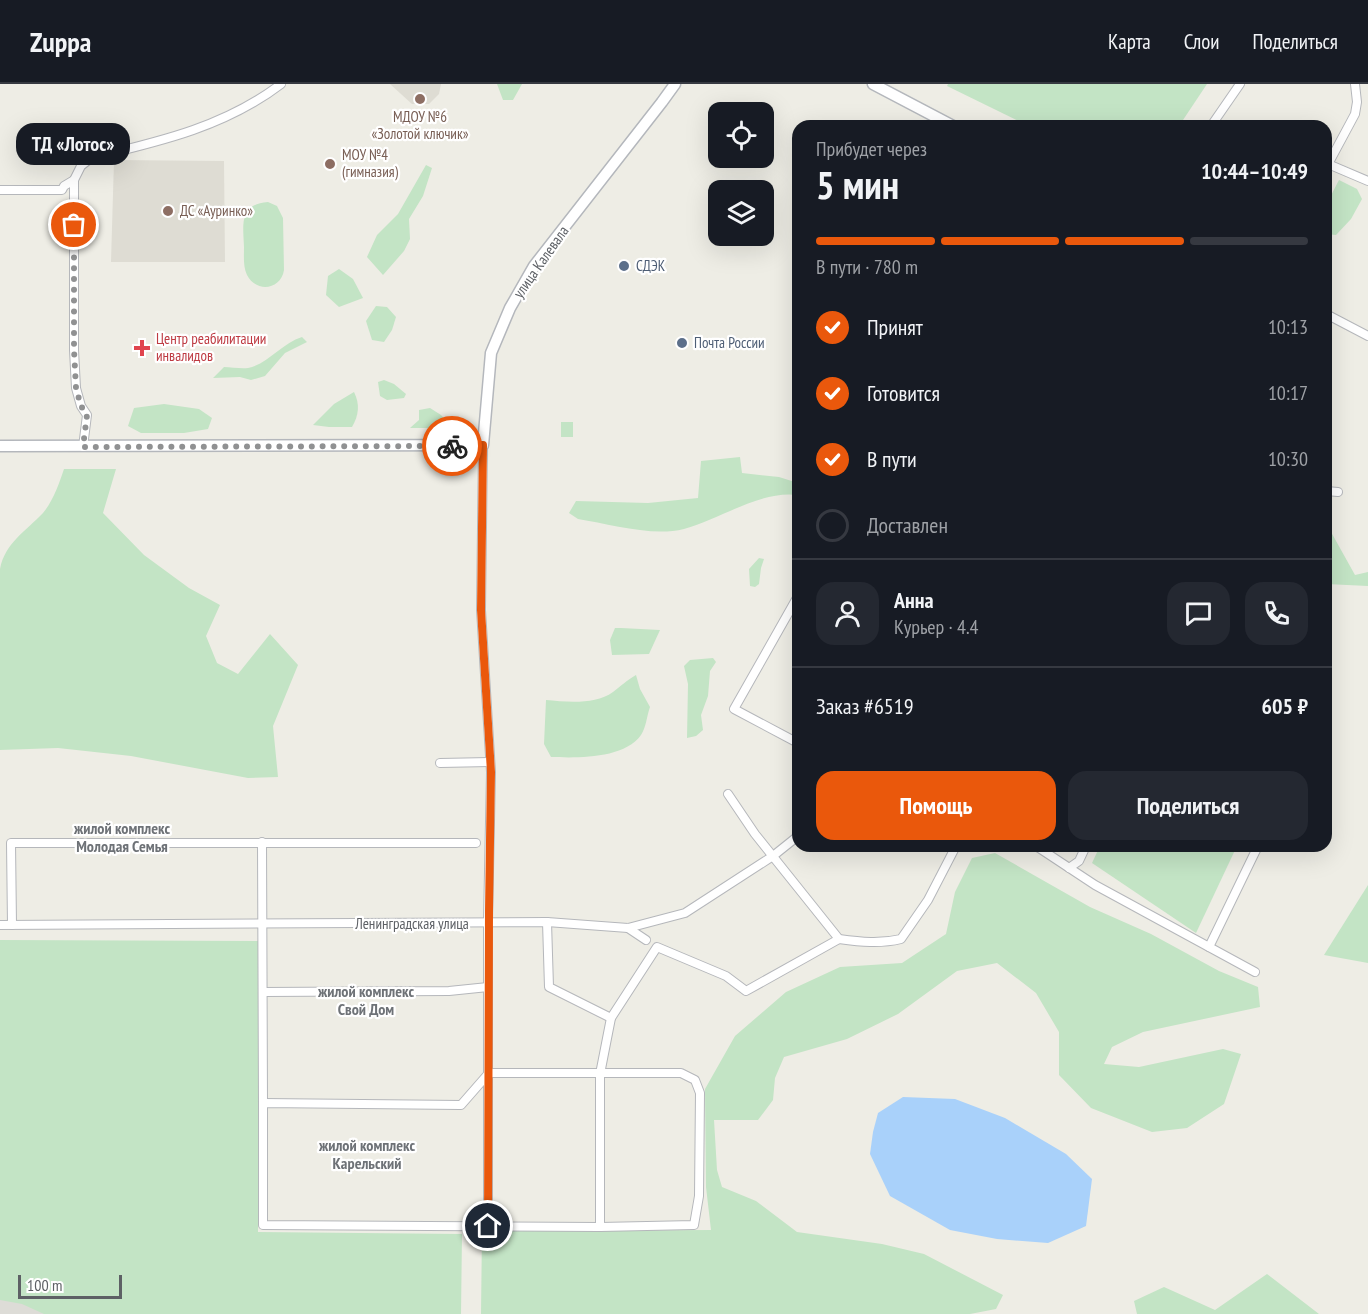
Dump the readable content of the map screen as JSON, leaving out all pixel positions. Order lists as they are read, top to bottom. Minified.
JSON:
{"streets":{"main road":["улица Калевала"],"street":["Ленинградская улица"]},"crossings":[["улица Калевала","Ленинградская улица"]],"districts":["жилой комплекс Молодая Семья","жилой комплекс Свой Дом","жилой комплекс Карельский"],"places":{"other":["МДОУ №6 «Золотой ключик»","МОУ №4 (гимназия)","ДС «Ауринко»","ТД «Лотос»","СДЭК","Почта России"],"health":["Центр реабилитации инвалидов"]},"scale_bar":"100 m","page":{"header":"Zuppa","nav":["Карта","Слои","Поделиться"],"heading":["5 мин","Прибудет через","10:44–10:49"],"panel":["Анна","Курьер · 4.4","Заказ #6519","605 ₽"],"bubble":"ТД «Лотос»","bar":"В пути · 780 m","list":[["Принят","10:13"],["Готовится","10:17"],["В пути","10:30"],"Доставлен"],"buttons":["Помощь","Поделиться"],"scale":"100 m"}}
